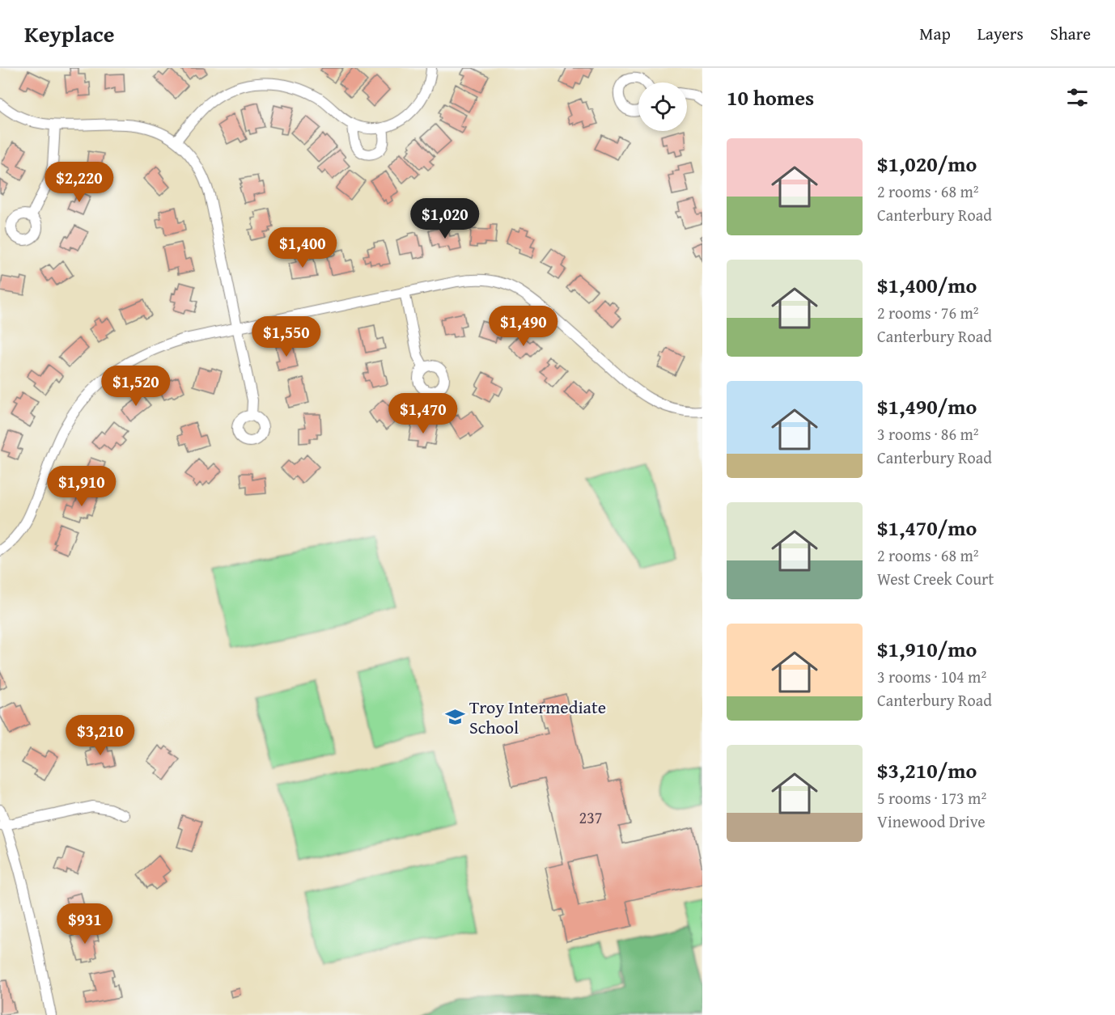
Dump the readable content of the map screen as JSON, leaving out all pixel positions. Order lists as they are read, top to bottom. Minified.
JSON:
{"places":{"school or university":["Troy Intermediate School"]},"house_numbers":["237"],"page":{"header":"Keyplace","nav":["Map","Layers","Share"],"heading":"10 homes","list":[{"name":"$1,020/mo","note":"2 rooms · 68 m² · Canterbury Road"},{"name":"$1,400/mo","note":"2 rooms · 76 m² · Canterbury Road"},{"name":"$1,490/mo","note":"3 rooms · 86 m² · Canterbury Road"},{"name":"$1,470/mo","note":"2 rooms · 68 m² · West Creek Court"},{"name":"$1,910/mo","note":"3 rooms · 104 m² · Canterbury Road"},{"name":"$3,210/mo","note":"5 rooms · 173 m² · Vinewood Drive"}],"price":["$2,220","$1,020","$1,400","$1,490","$1,550","$1,520","$1,470","$1,910","$3,210","$931"]}}
